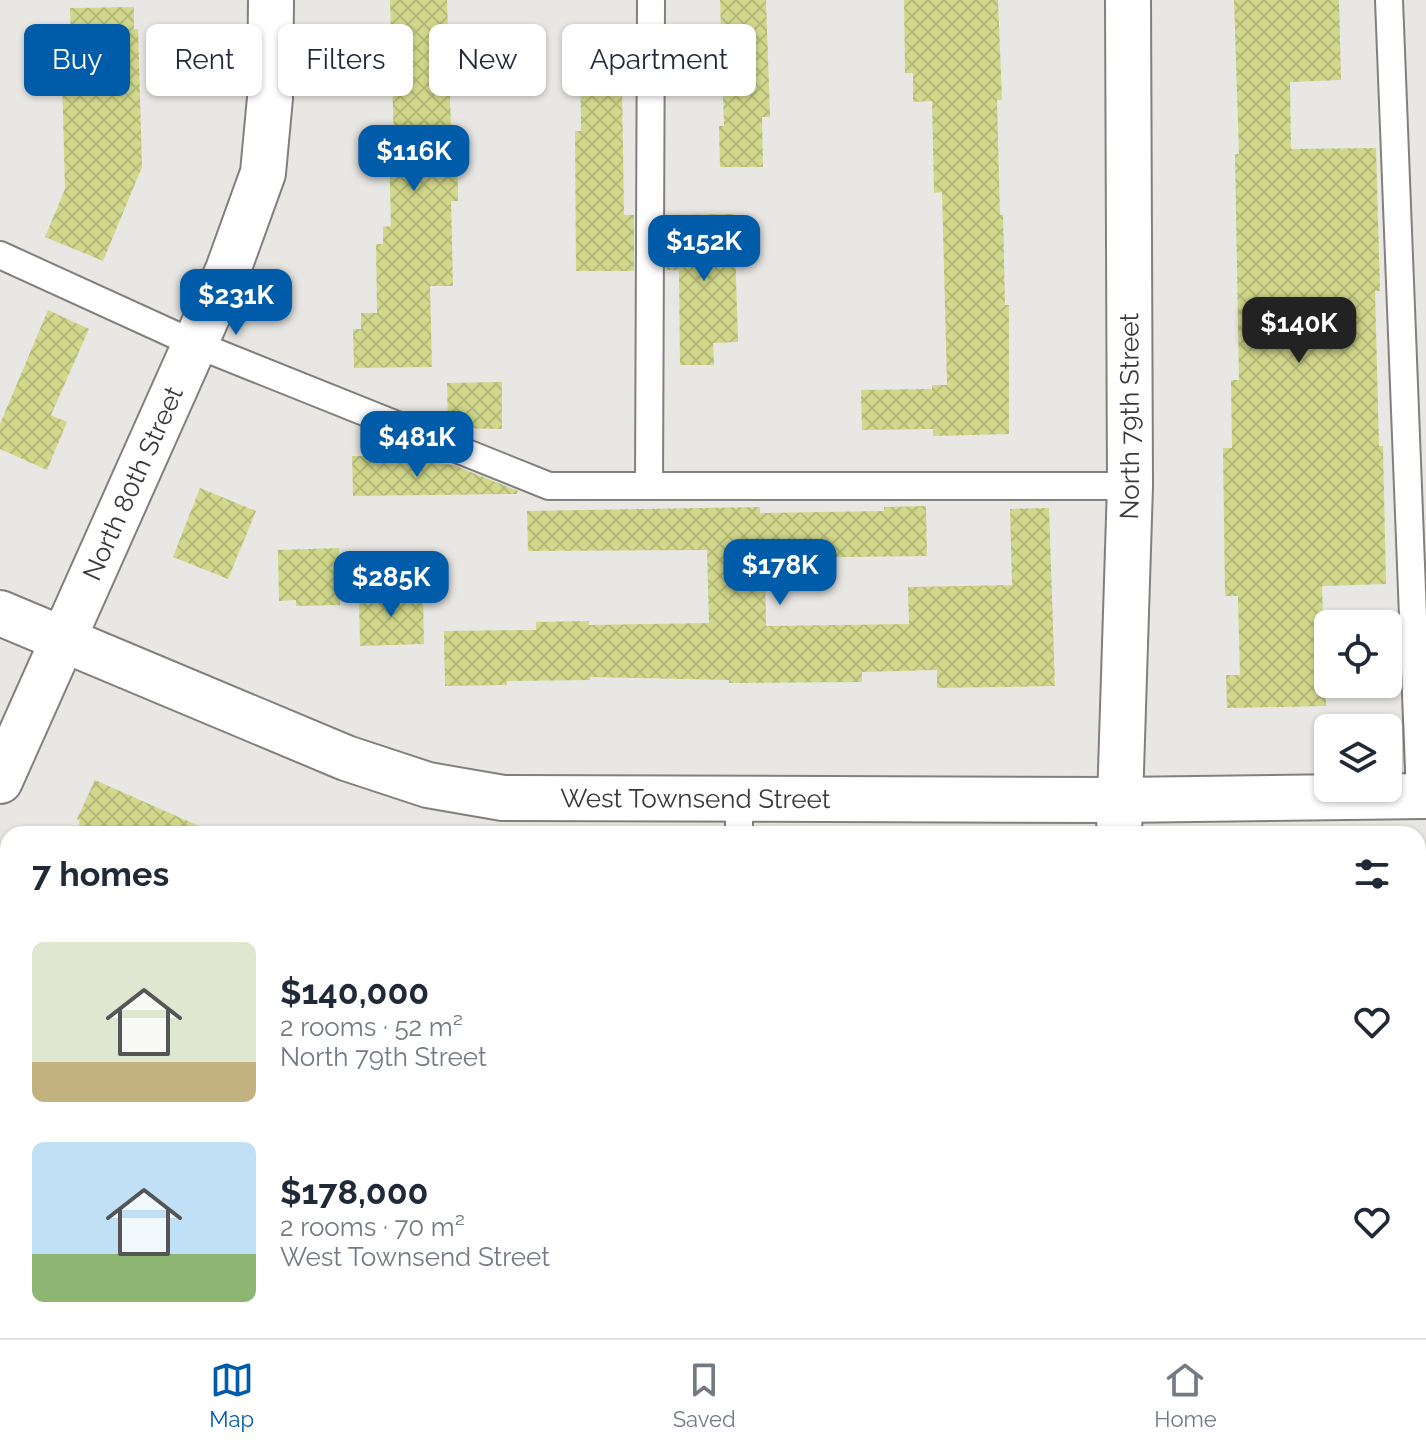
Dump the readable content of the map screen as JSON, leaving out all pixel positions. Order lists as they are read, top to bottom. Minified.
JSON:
{"streets":{"street":["North 79th Street","North 80th Street","West Townsend Street"]},"crossings":[["North 79th Street","West Townsend Street"],["North 80th Street","West Townsend Street"]],"page":{"chip":["Buy","Rent","Filters","New","Apartment"],"price":["$116K","$152K","$231K","$140K","$481K","$178K","$285K"],"heading":"7 homes","list":[{"name":"$140,000","note":"2 rooms · 52 m² · North 79th Street"},{"name":"$178,000","note":"2 rooms · 70 m² · West Townsend Street"}],"tabs":["Map","Saved","Home"]}}
